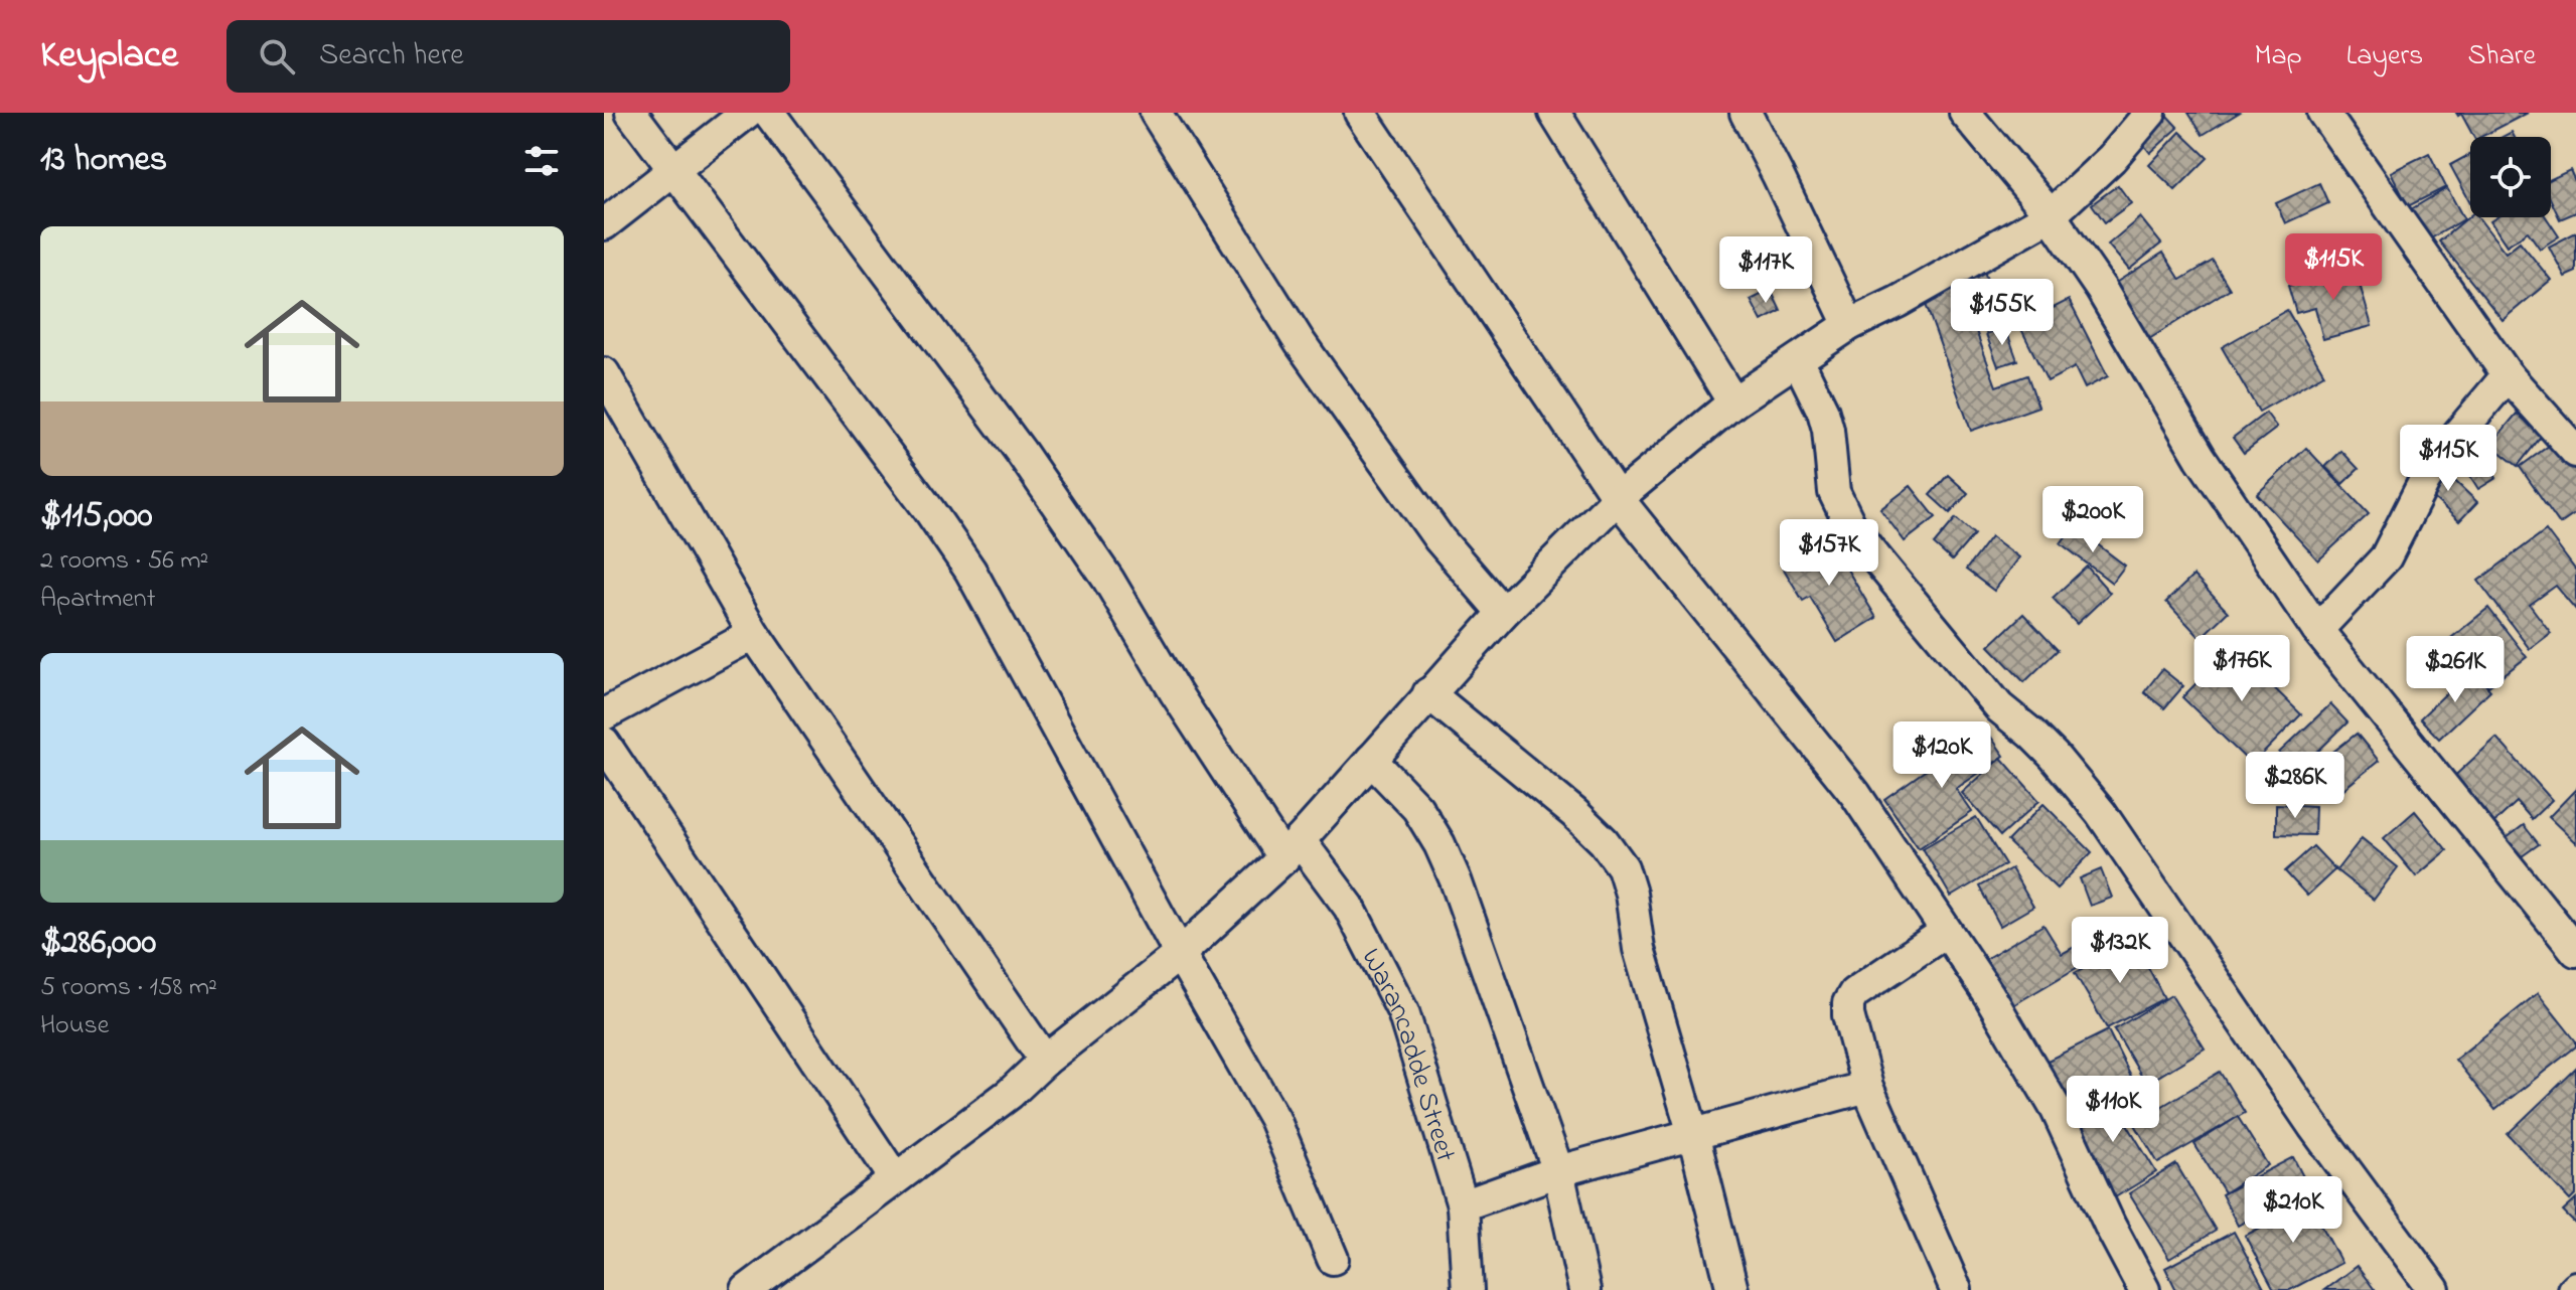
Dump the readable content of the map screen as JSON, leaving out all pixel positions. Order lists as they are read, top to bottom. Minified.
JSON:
{"streets":{"street":["Warancadde Street"]},"page":{"header":"Keyplace","search":"Search here","nav":["Map","Layers","Share"],"heading":"13 homes","list":[{"name":"$115,000","note":"2 rooms · 56 m² · Apartment"},{"name":"$286,000","note":"5 rooms · 158 m² · House"}],"price":["$115K","$117K","$155K","$115K","$200K","$157K","$176K","$261K","$120K","$286K","$132K","$110K","$210K"]}}
